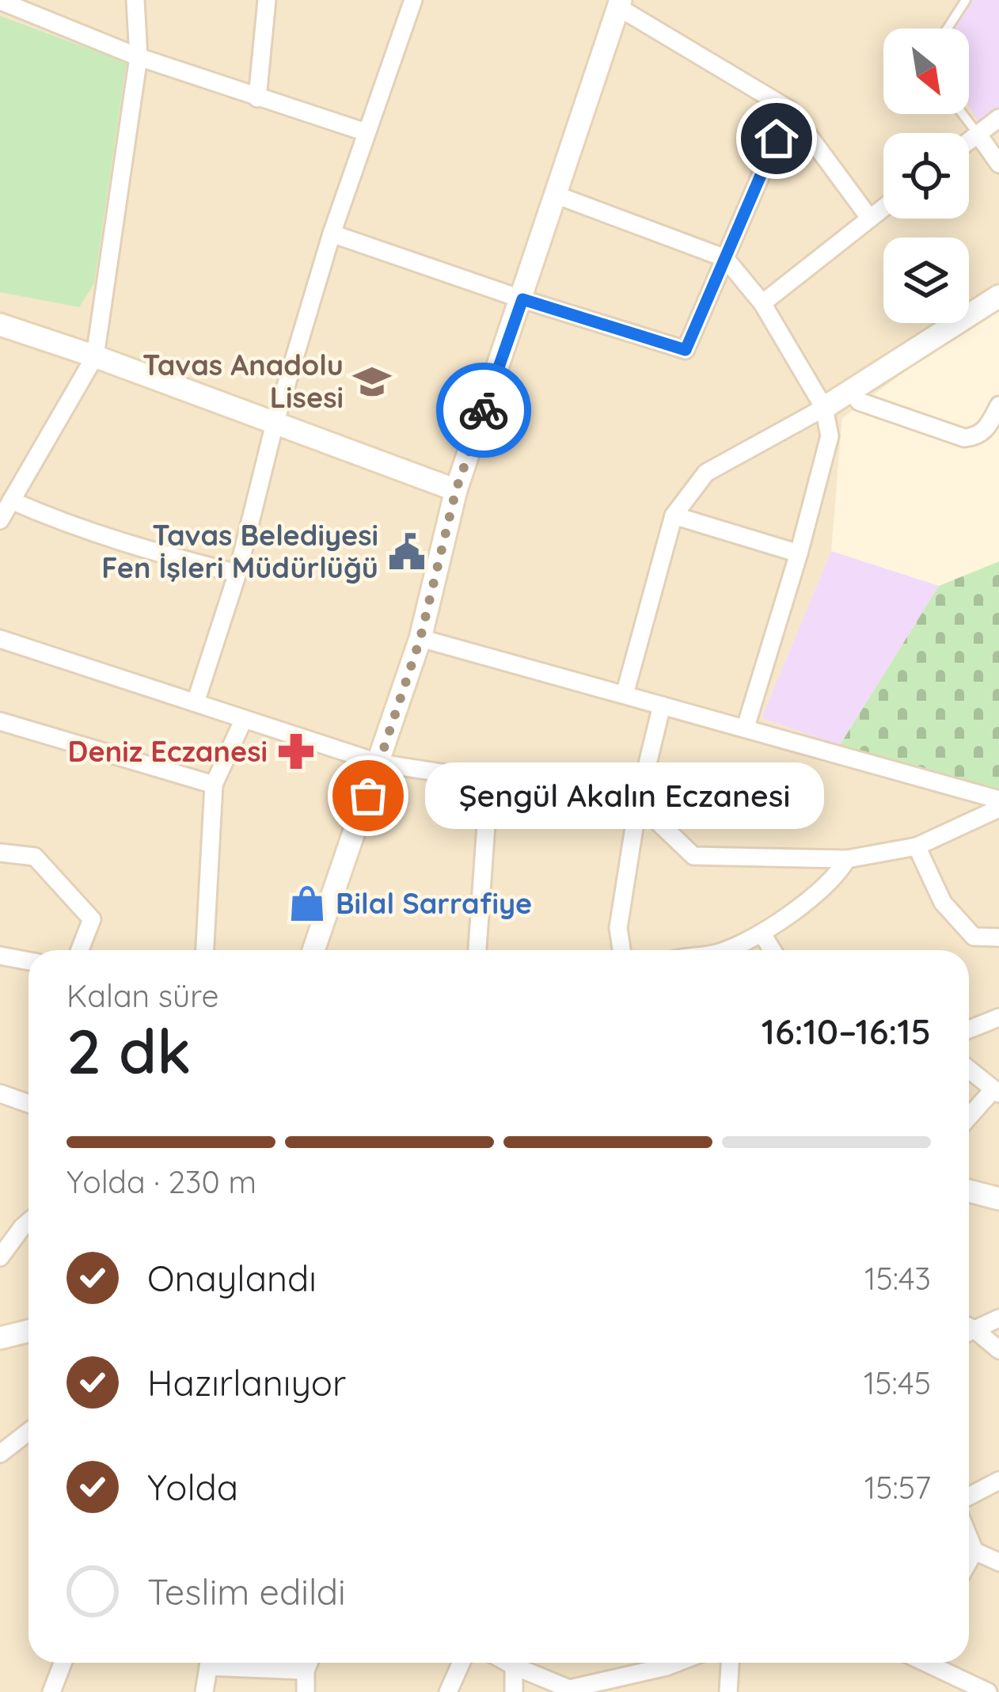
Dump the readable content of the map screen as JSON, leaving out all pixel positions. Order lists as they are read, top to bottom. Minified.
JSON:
{"places":{"school or university":["Tavas Anadolu Lisesi"],"public building":["Tavas Belediyesi Fen İşleri Müdürlüğü"],"pharmacy":["Deniz Eczanesi"],"other":["Şengül Akalın Eczanesi"],"shop":["Bilal Sarrafiye"]},"north":"bottom right","page":{"bubble":"Şengül Akalın Eczanesi","heading":["2 dk","Kalan süre","16:10–16:15"],"bar":"Yolda · 230 m","list":[["Onaylandı","15:43"],["Hazırlanıyor","15:45"],["Yolda","15:57"],"Teslim edildi"]}}
